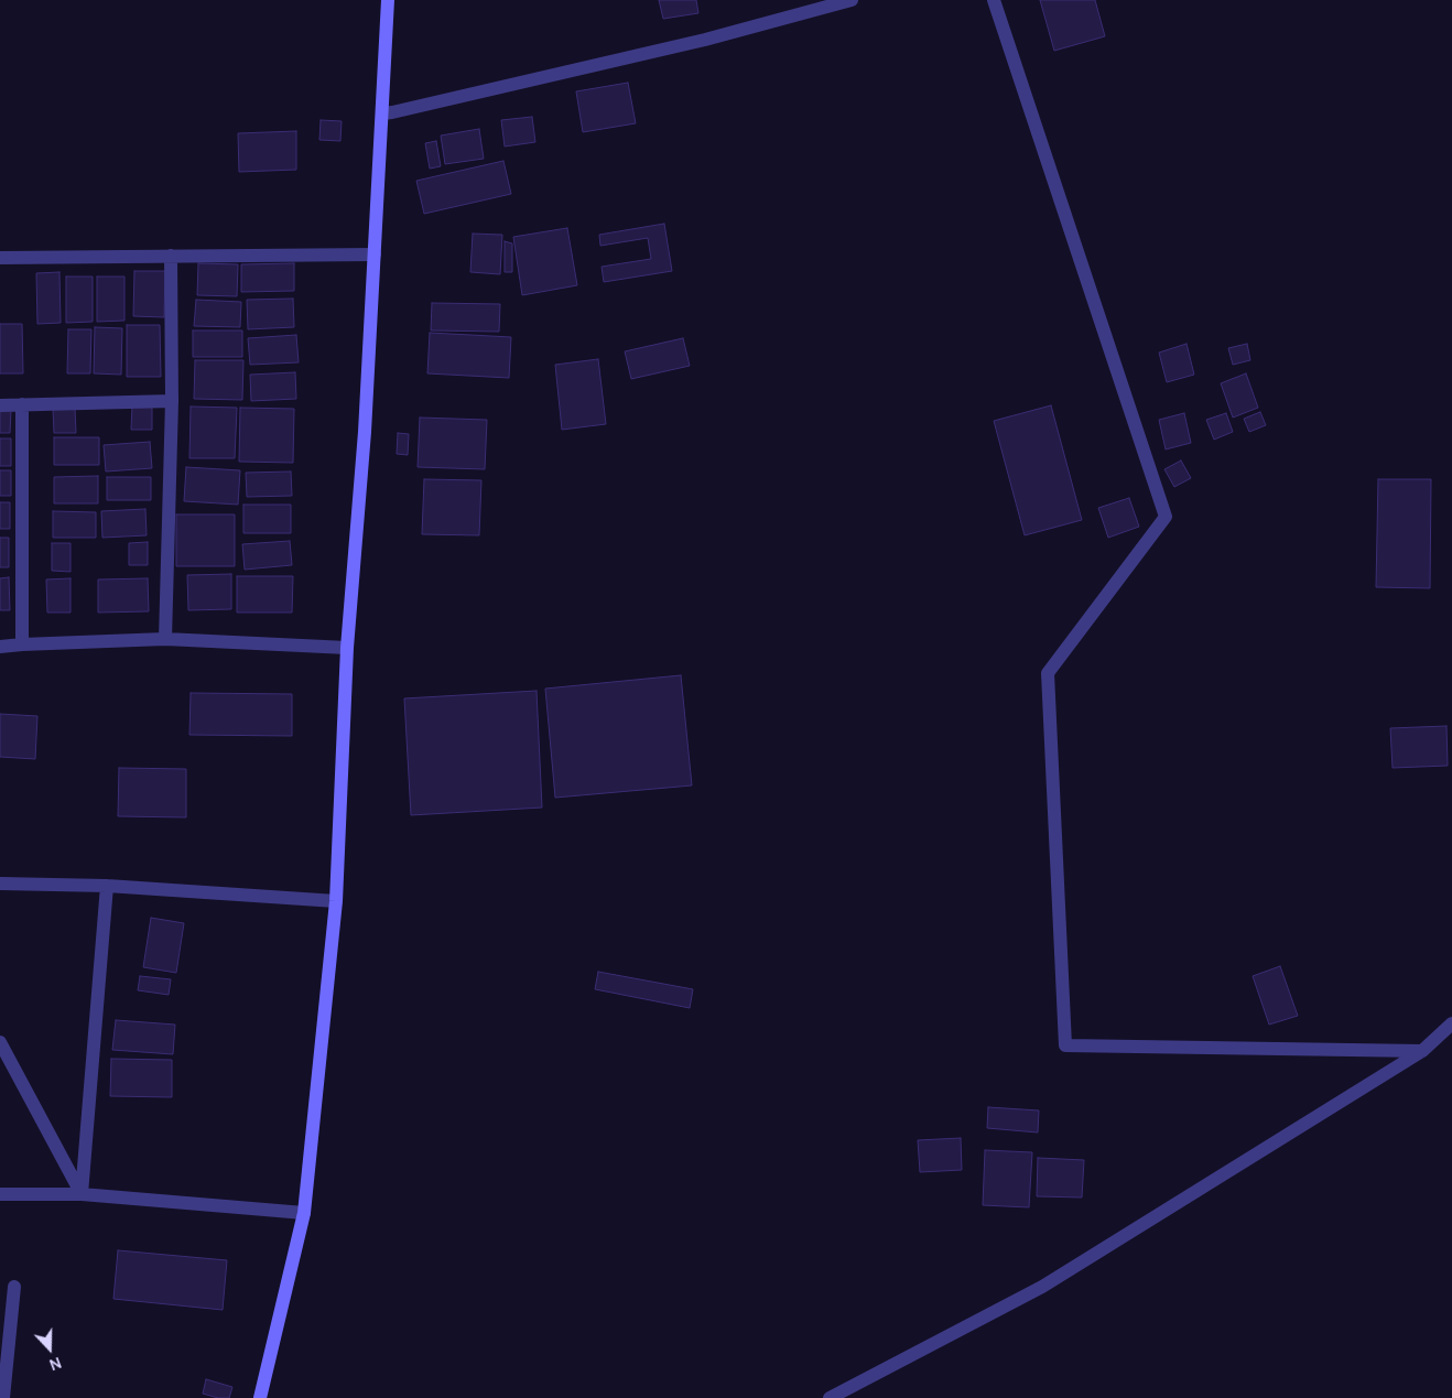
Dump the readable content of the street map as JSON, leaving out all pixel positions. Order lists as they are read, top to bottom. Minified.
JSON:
{"north":"bottom"}
